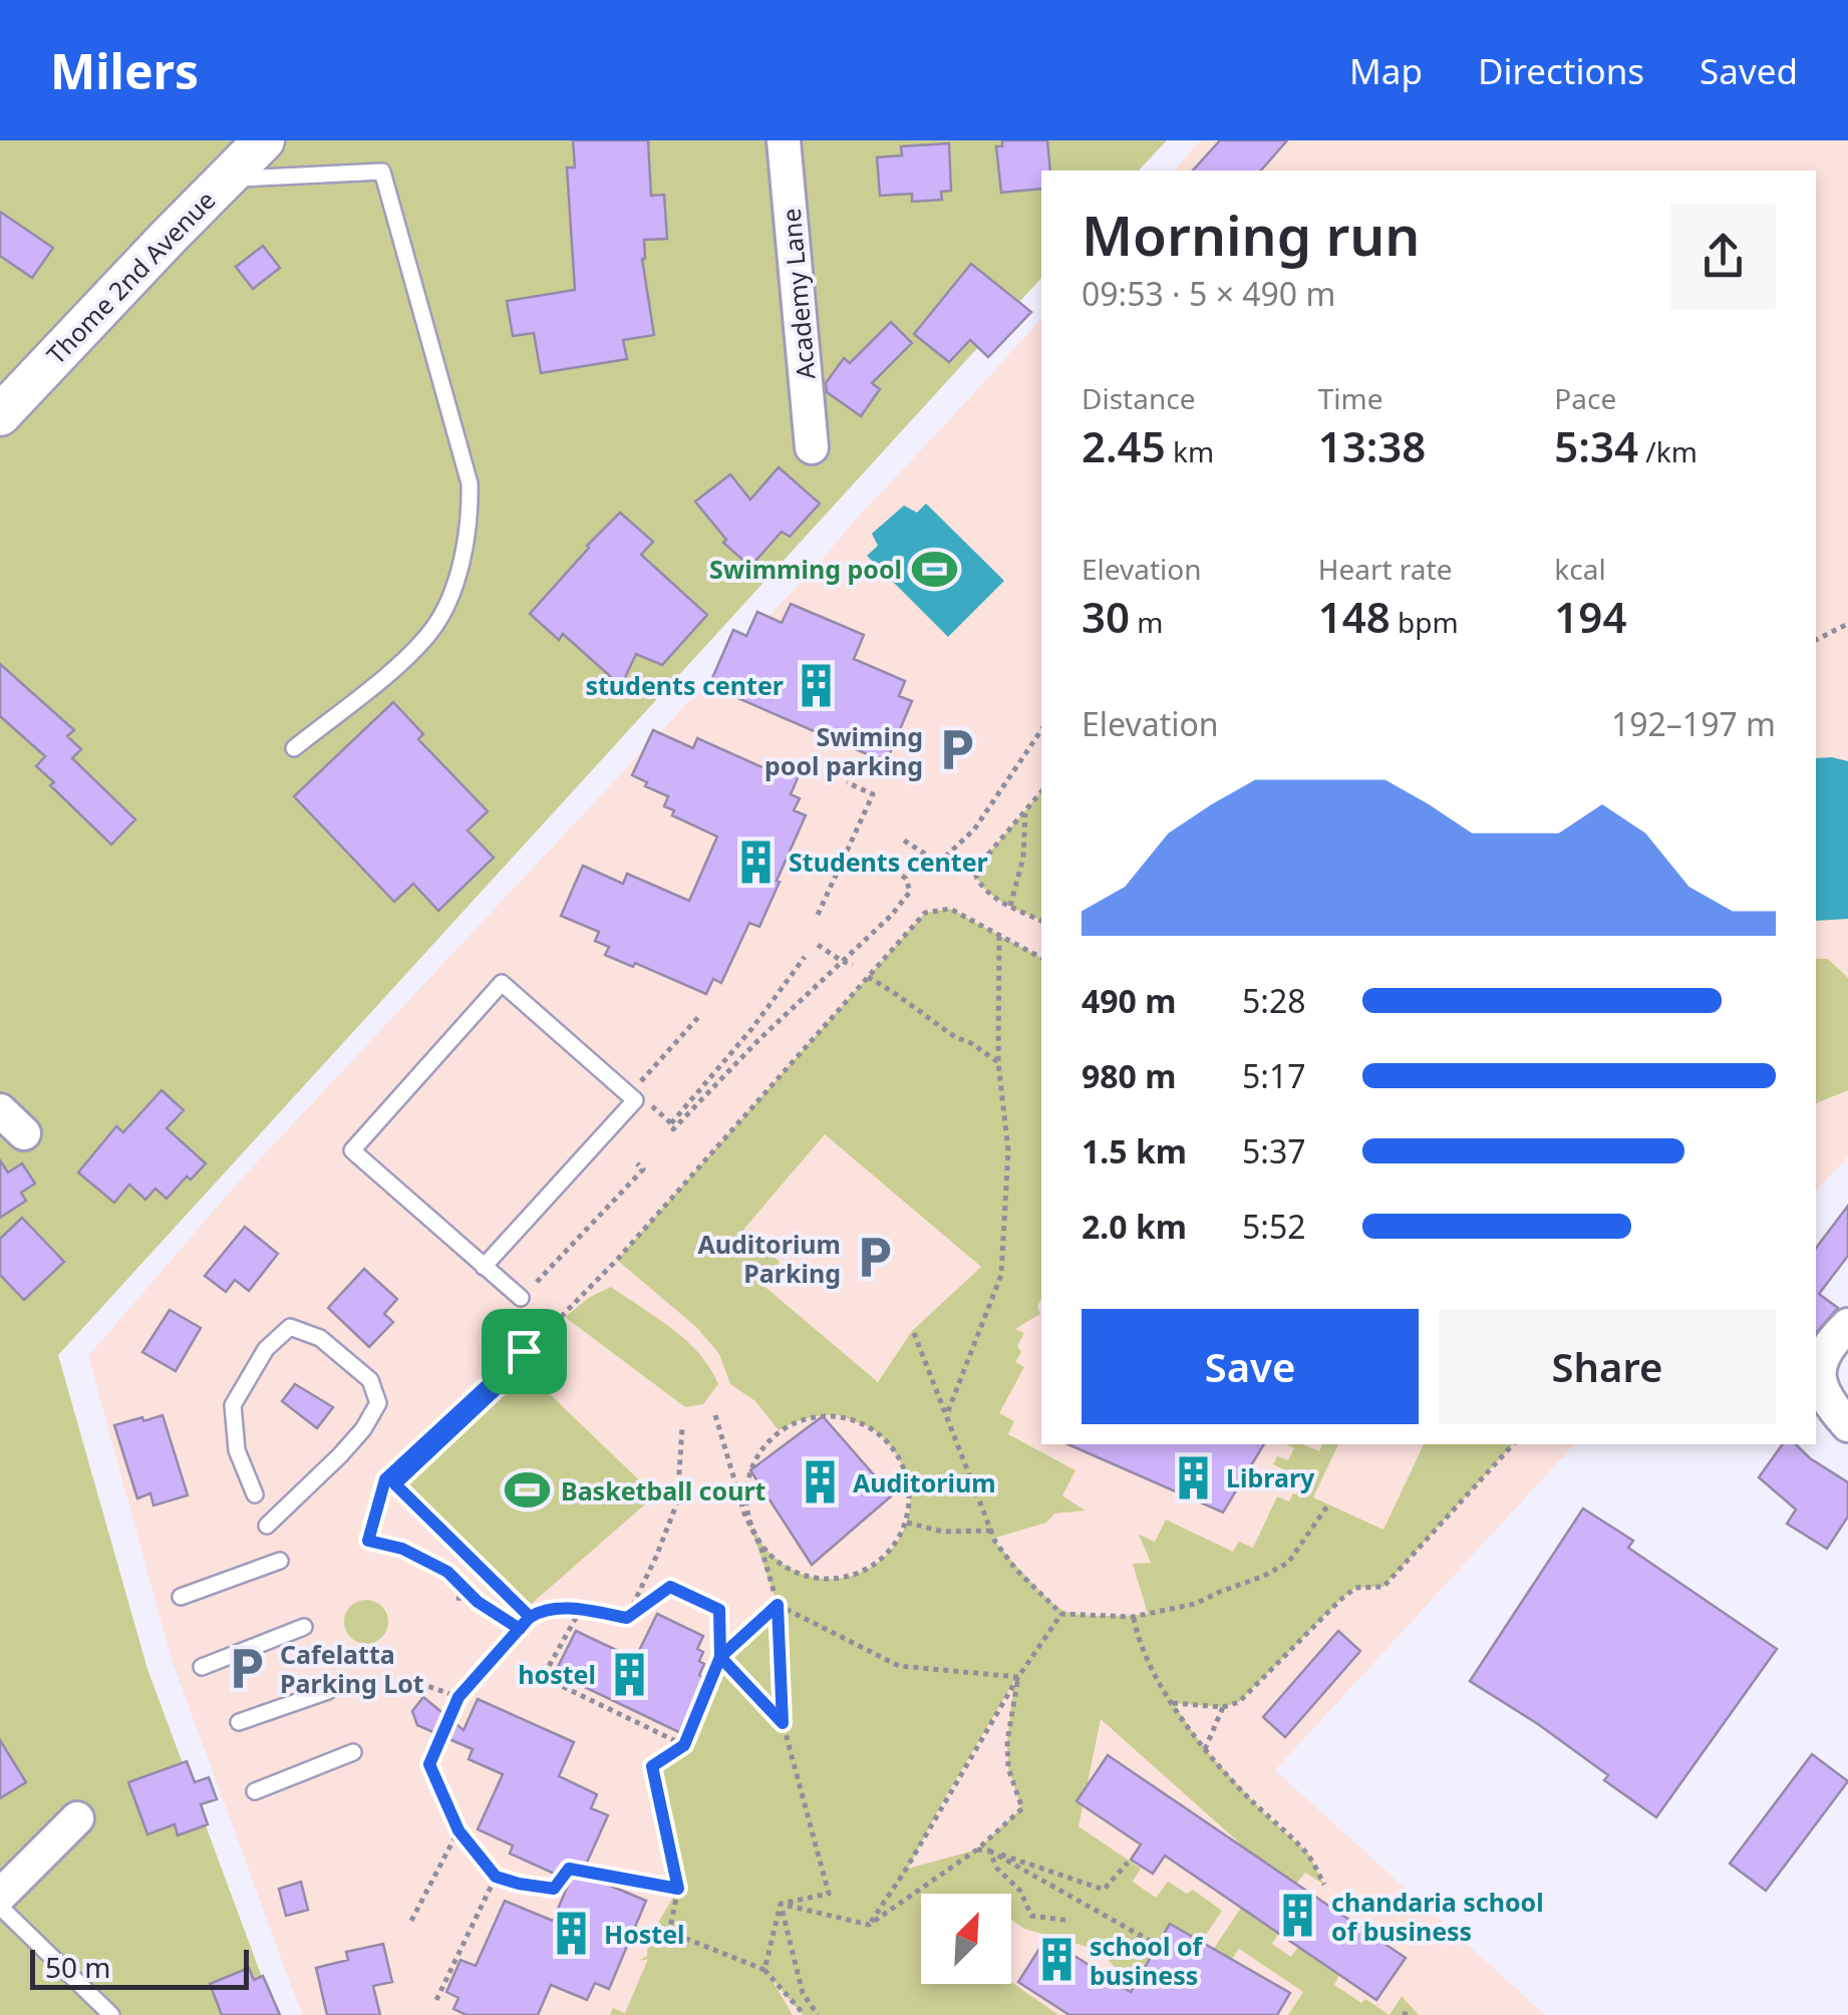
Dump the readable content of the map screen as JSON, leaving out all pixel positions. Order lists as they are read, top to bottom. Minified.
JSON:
{"streets":{"street":["Thome 2nd Avenue","Academy Lane"]},"places":{"sports":["Swimming pool","Basketball court"],"building":["students center","Students center","Library","Auditorium","hostel","chandaria school of business","Hostel","school of business"],"parking":["Swiming pool parking","Auditorium Parking","Cafelatta Parking Lot"]},"scale_bar":"50 m","north":"top right","page":{"header":"Milers","nav":["Map","Directions","Saved"],"heading":["Morning run","09:53 · 5 × 490 m"],"stats":[["Distance","2.45 km"],["Time","13:38"],["Pace","5:34 /km"],["Elevation","30 m"],["Heart rate","148 bpm"],["kcal","194"]],"chart":["Elevation","192–197 m"],"list":[{"name":"490 m","note":"5:28"},{"name":"980 m","note":"5:17"},{"name":"1.5 km","note":"5:37"},{"name":"2.0 km","note":"5:52"}],"buttons":["Save","Share"],"scale":"50 m"}}
